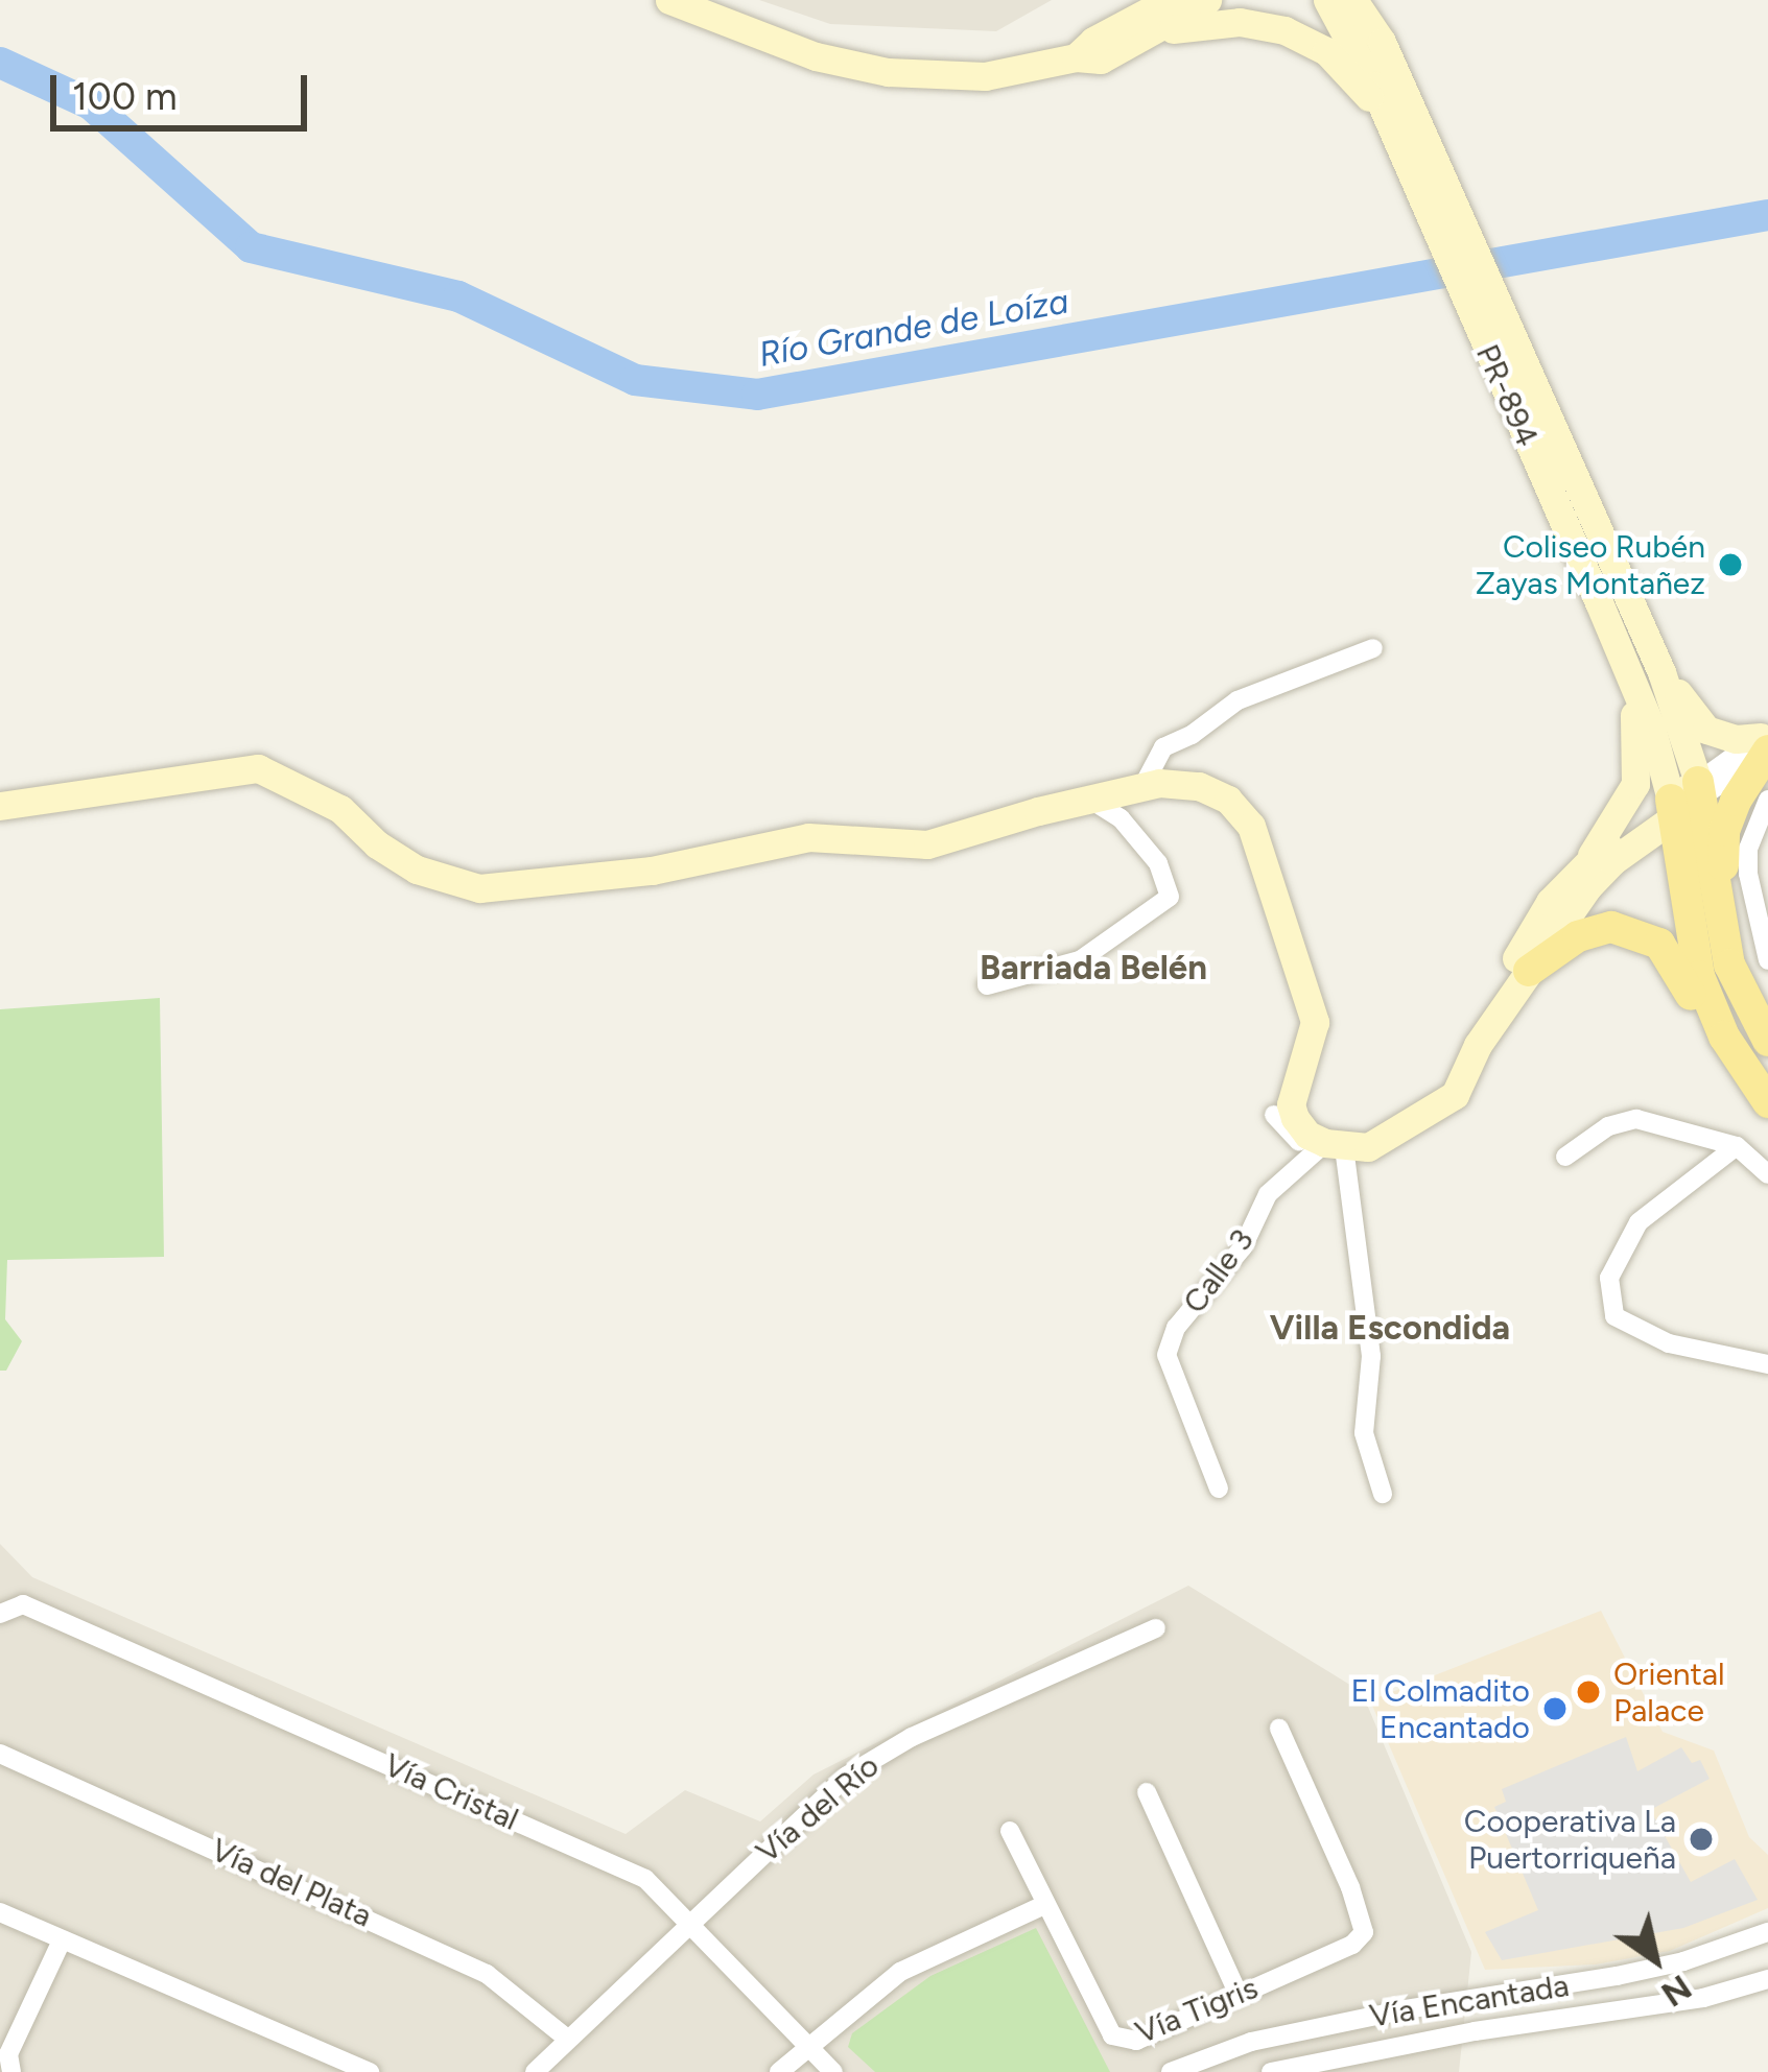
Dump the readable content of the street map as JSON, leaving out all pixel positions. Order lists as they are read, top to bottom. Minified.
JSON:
{"streets":{"main road":["PR-894"],"street":["Calle 3","Vía Cristal","Vía del Río","Vía del Plata","Vía Encantada","Vía Tigris"]},"crossings":[["Vía Cristal","Vía del Río"],["Vía del Río","Vía del Plata"]],"districts":["Barriada Belén","Villa Escondida"],"water":["Río Grande de Loíza"],"places":["Coliseo Rubén Zayas Montañez","Oriental Palace","El Colmadito Encantado","Cooperativa La Puertorriqueña"],"scale_bar":"100 m","north":"bottom right"}
